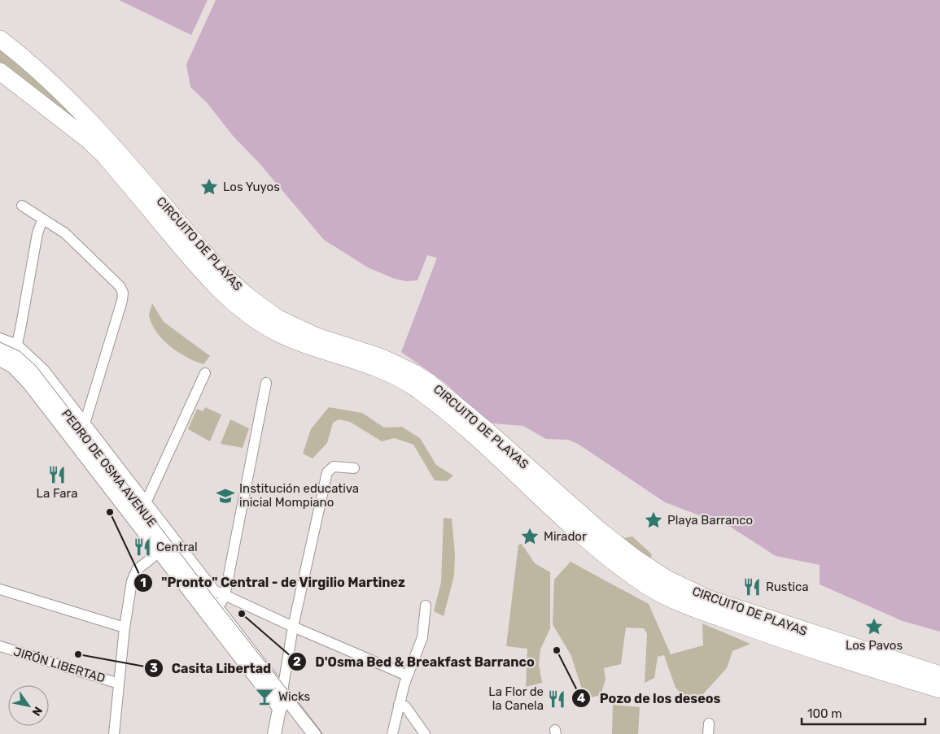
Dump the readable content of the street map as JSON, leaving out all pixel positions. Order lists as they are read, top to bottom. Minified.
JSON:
{"streets":{"highway":["CIRCUITO DE PLAYAS"],"main road":["PEDRO DE OSMA AVENUE"],"street":["JIRÓN LIBERTAD"]},"places":{"place":["Los Yuyos","Playa Barranco","Mirador","Los Pavos"],"restaurant":["La Fara","Central","Rustica","La Flor de la Canela"],"school or university":["Institución educativa inicial Mompiano"],"other":["\"Pronto\" Central - de Virgilio Martinez","D'Osma Bed & Breakfast Barranco","Pozo de los deseos","Casita Libertad"],"bar":["Wicks"]},"scale_bar":"100 m","north":"bottom right"}
